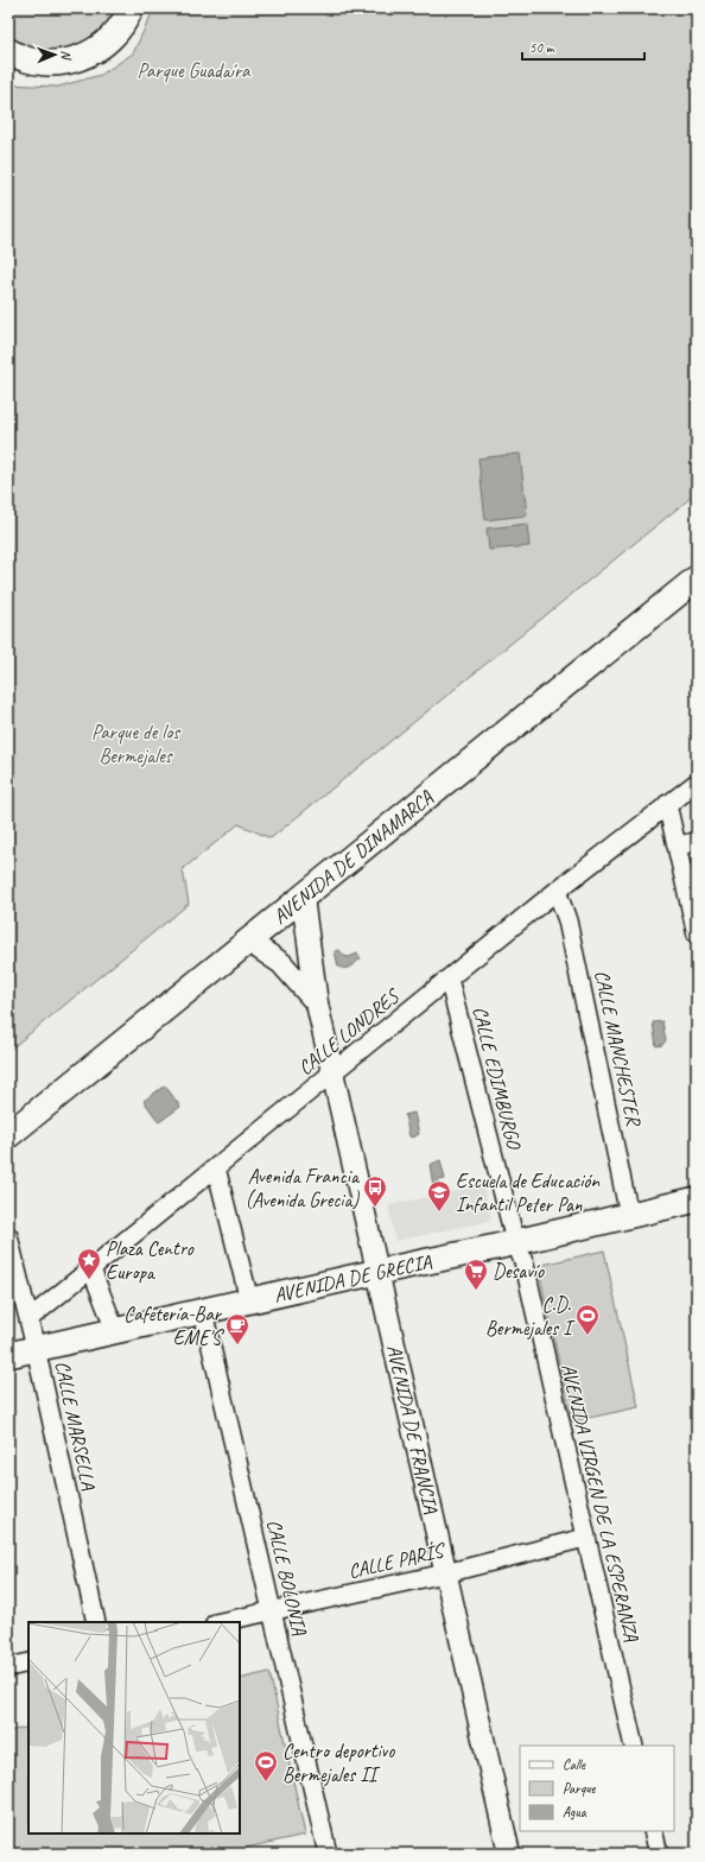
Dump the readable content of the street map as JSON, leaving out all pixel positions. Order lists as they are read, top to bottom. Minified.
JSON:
{"streets":{"main road":["AVENIDA DE DINAMARCA","AVENIDA DE GRECIA"],"street":["CALLE LONDRES","CALLE MANCHESTER","CALLE EDIMBURGO","CALLE MARSELLA","AVENIDA DE FRANCIA","AVENIDA VIRGEN DE LA ESPERANZA","CALLE PARÍS","CALLE BOLONIA"]},"crossings":[["AVENIDA DE DINAMARCA","AVENIDA DE FRANCIA"],["CALLE LONDRES","CALLE MANCHESTER"],["CALLE LONDRES","CALLE EDIMBURGO"],["CALLE LONDRES","CALLE MARSELLA"],["CALLE LONDRES","AVENIDA DE FRANCIA"],["CALLE MANCHESTER","AVENIDA DE GRECIA"],["CALLE EDIMBURGO","AVENIDA DE GRECIA"],["CALLE EDIMBURGO","AVENIDA VIRGEN DE LA ESPERANZA"],["AVENIDA DE GRECIA","CALLE MARSELLA"],["AVENIDA DE GRECIA","AVENIDA DE FRANCIA"],["AVENIDA DE GRECIA","AVENIDA VIRGEN DE LA ESPERANZA"],["AVENIDA DE GRECIA","CALLE BOLONIA"],["AVENIDA DE FRANCIA","CALLE PARÍS"],["AVENIDA VIRGEN DE LA ESPERANZA","CALLE PARÍS"],["CALLE PARÍS","CALLE BOLONIA"]],"parks":["Parque Guadaíra","Parque de los Bermejales"],"places":{"bus stop":["Avenida Francia (Avenida Grecia)"],"school or university":["Escuela de Educación Infantil Peter Pan"],"place":["Plaza Centro Europa"],"supermarket":["Desavío"],"sports":["C.D. Bermejales I","Centro deportivo Bermejales II"],"cafe":["Cafetería-Bar EME'S"]},"legend":["Calle","Parque","Agua"],"scale_bar":"50 m","north":"right"}
